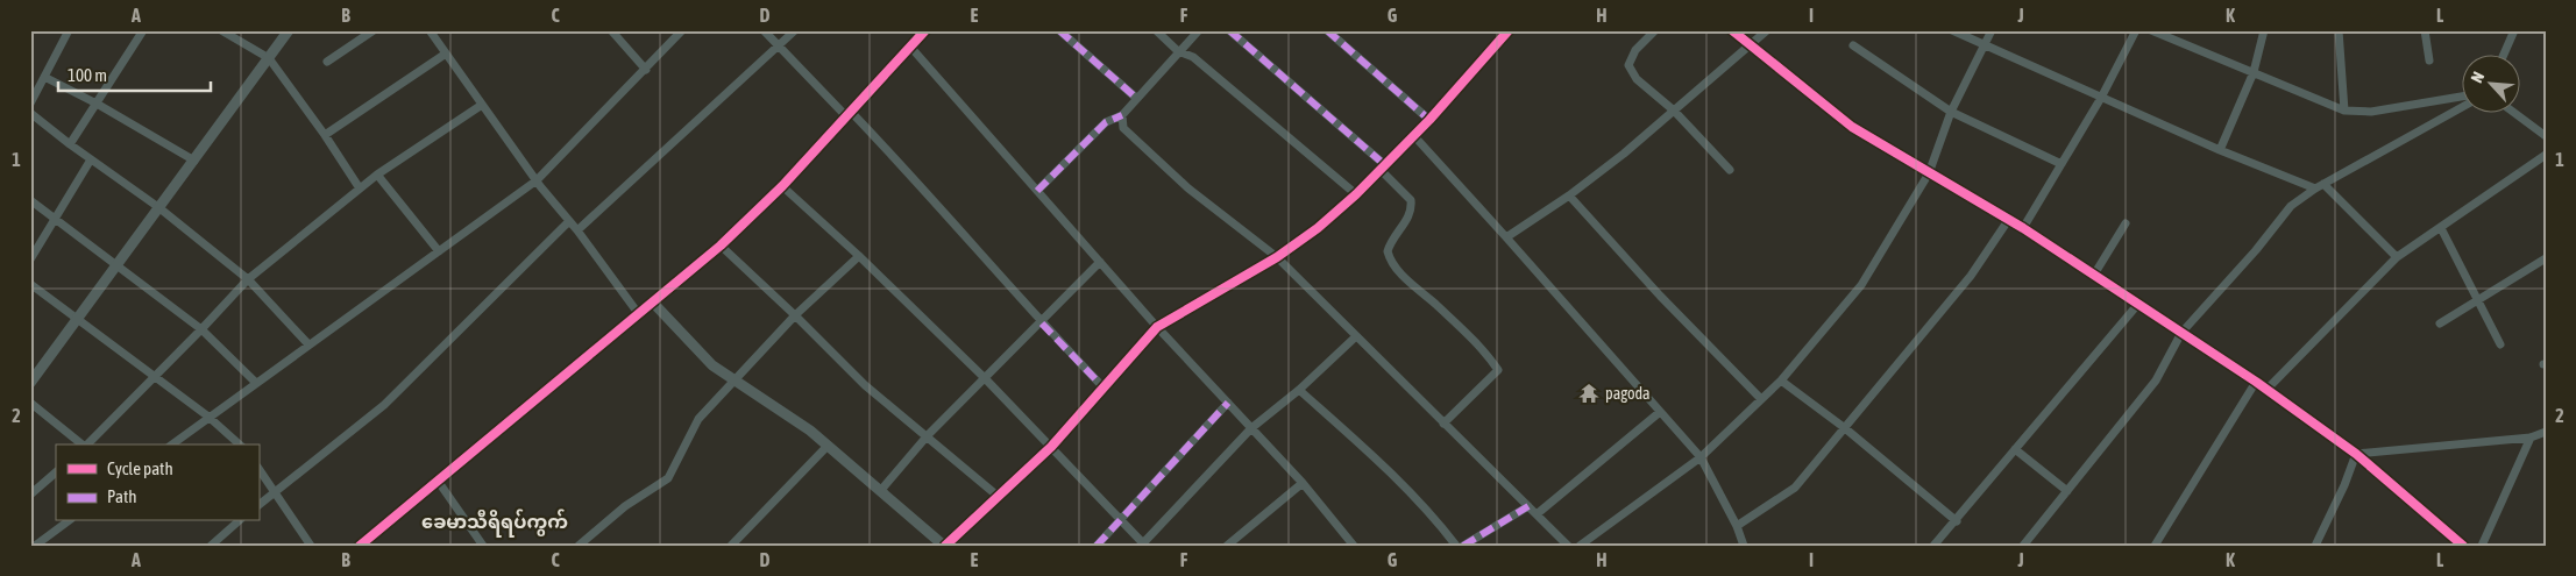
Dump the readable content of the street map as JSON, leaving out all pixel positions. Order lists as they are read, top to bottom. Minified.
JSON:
{"districts":["ခေမာသီရိရပ်ကွက်"],"places":{"temple":["pagoda"]},"legend":["Cycle path","Path"],"scale_bar":"100 m","north":"top left","grid":{"columns":["A","B","C","D","E","F","G","H","I","J","K","L"],"rows":["1","2"]}}
